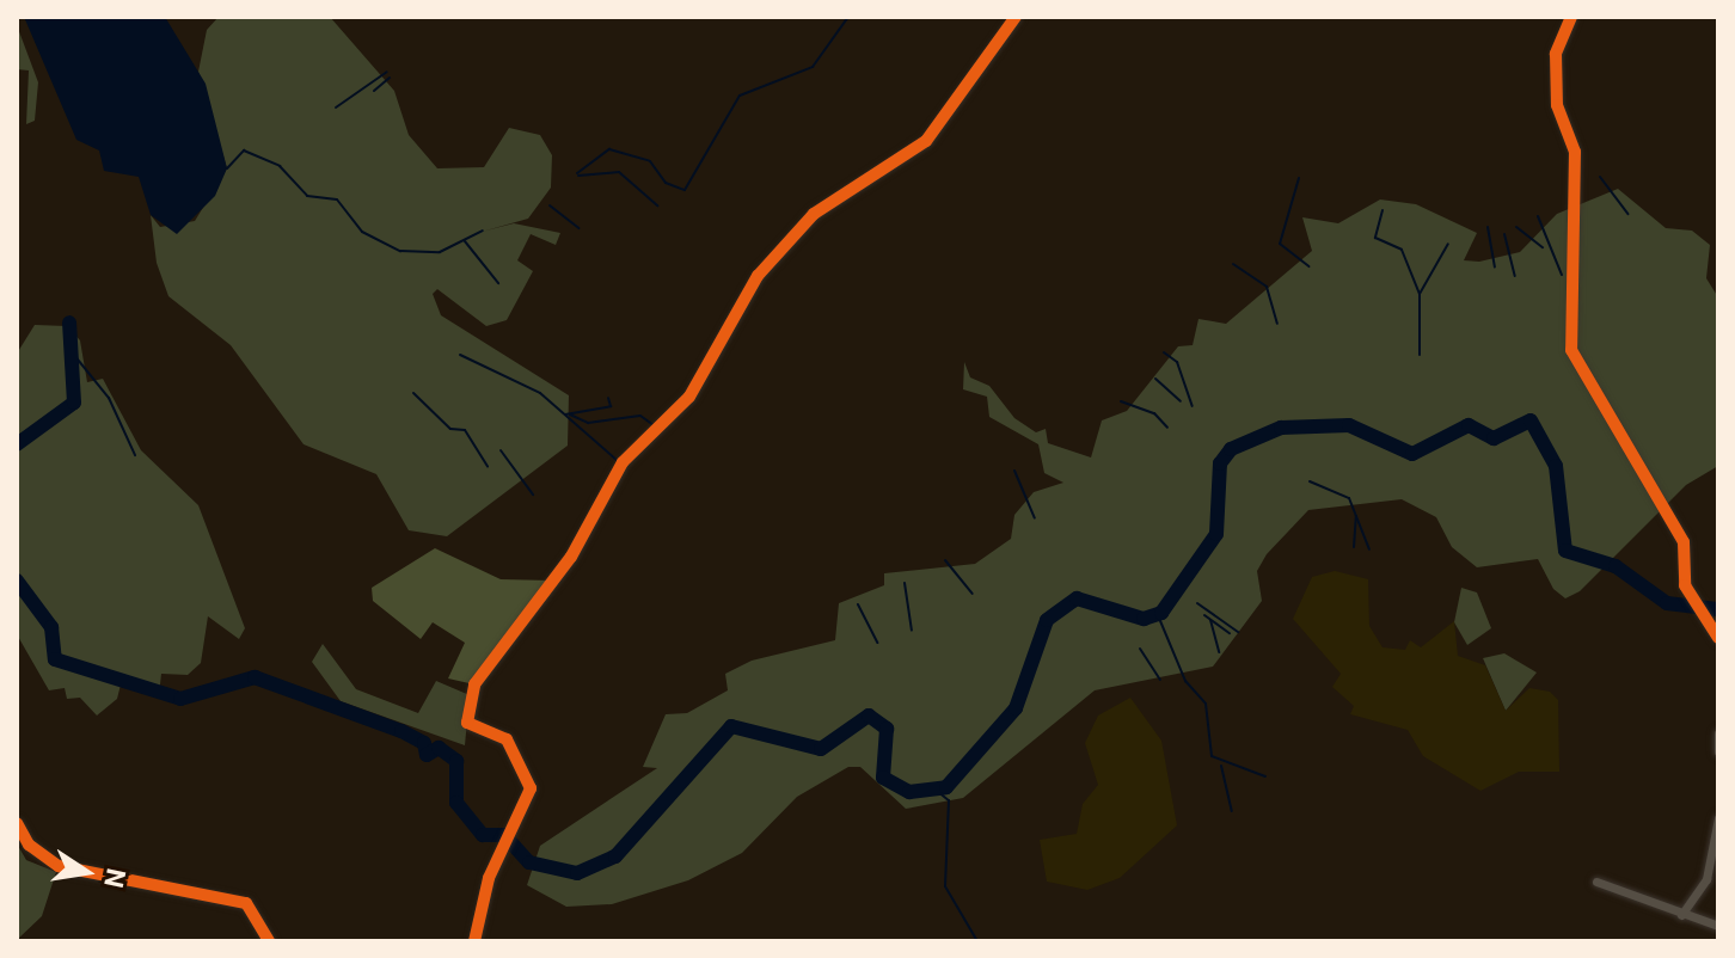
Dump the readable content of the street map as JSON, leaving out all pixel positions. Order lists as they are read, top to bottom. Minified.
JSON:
{"north":"right"}
